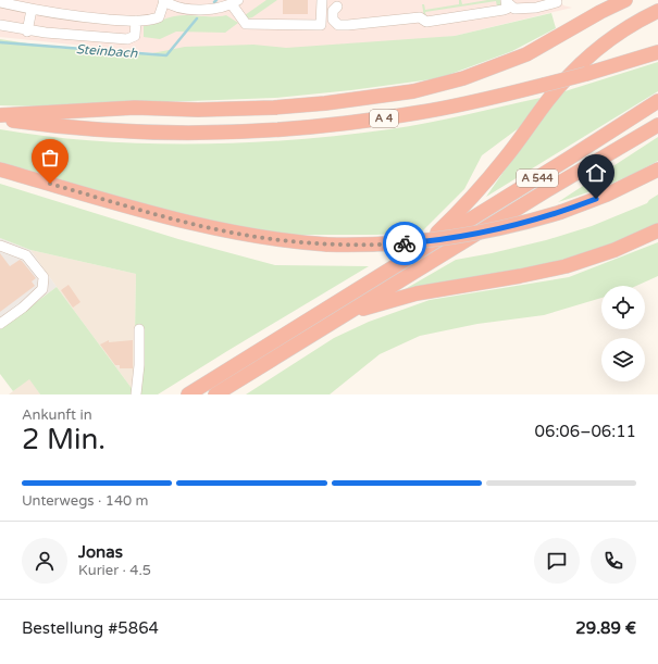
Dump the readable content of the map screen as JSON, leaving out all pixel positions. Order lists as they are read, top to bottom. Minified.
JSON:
{"streets":{"highway":["A 4","A 544"]},"water":["Steinbach"],"page":{"heading":["2 Min.","Ankunft in","06:06–06:11"],"panel":["Jonas","Kurier · 4.5","Bestellung #5864","29.89 €"],"bar":"Unterwegs · 140 m"}}
